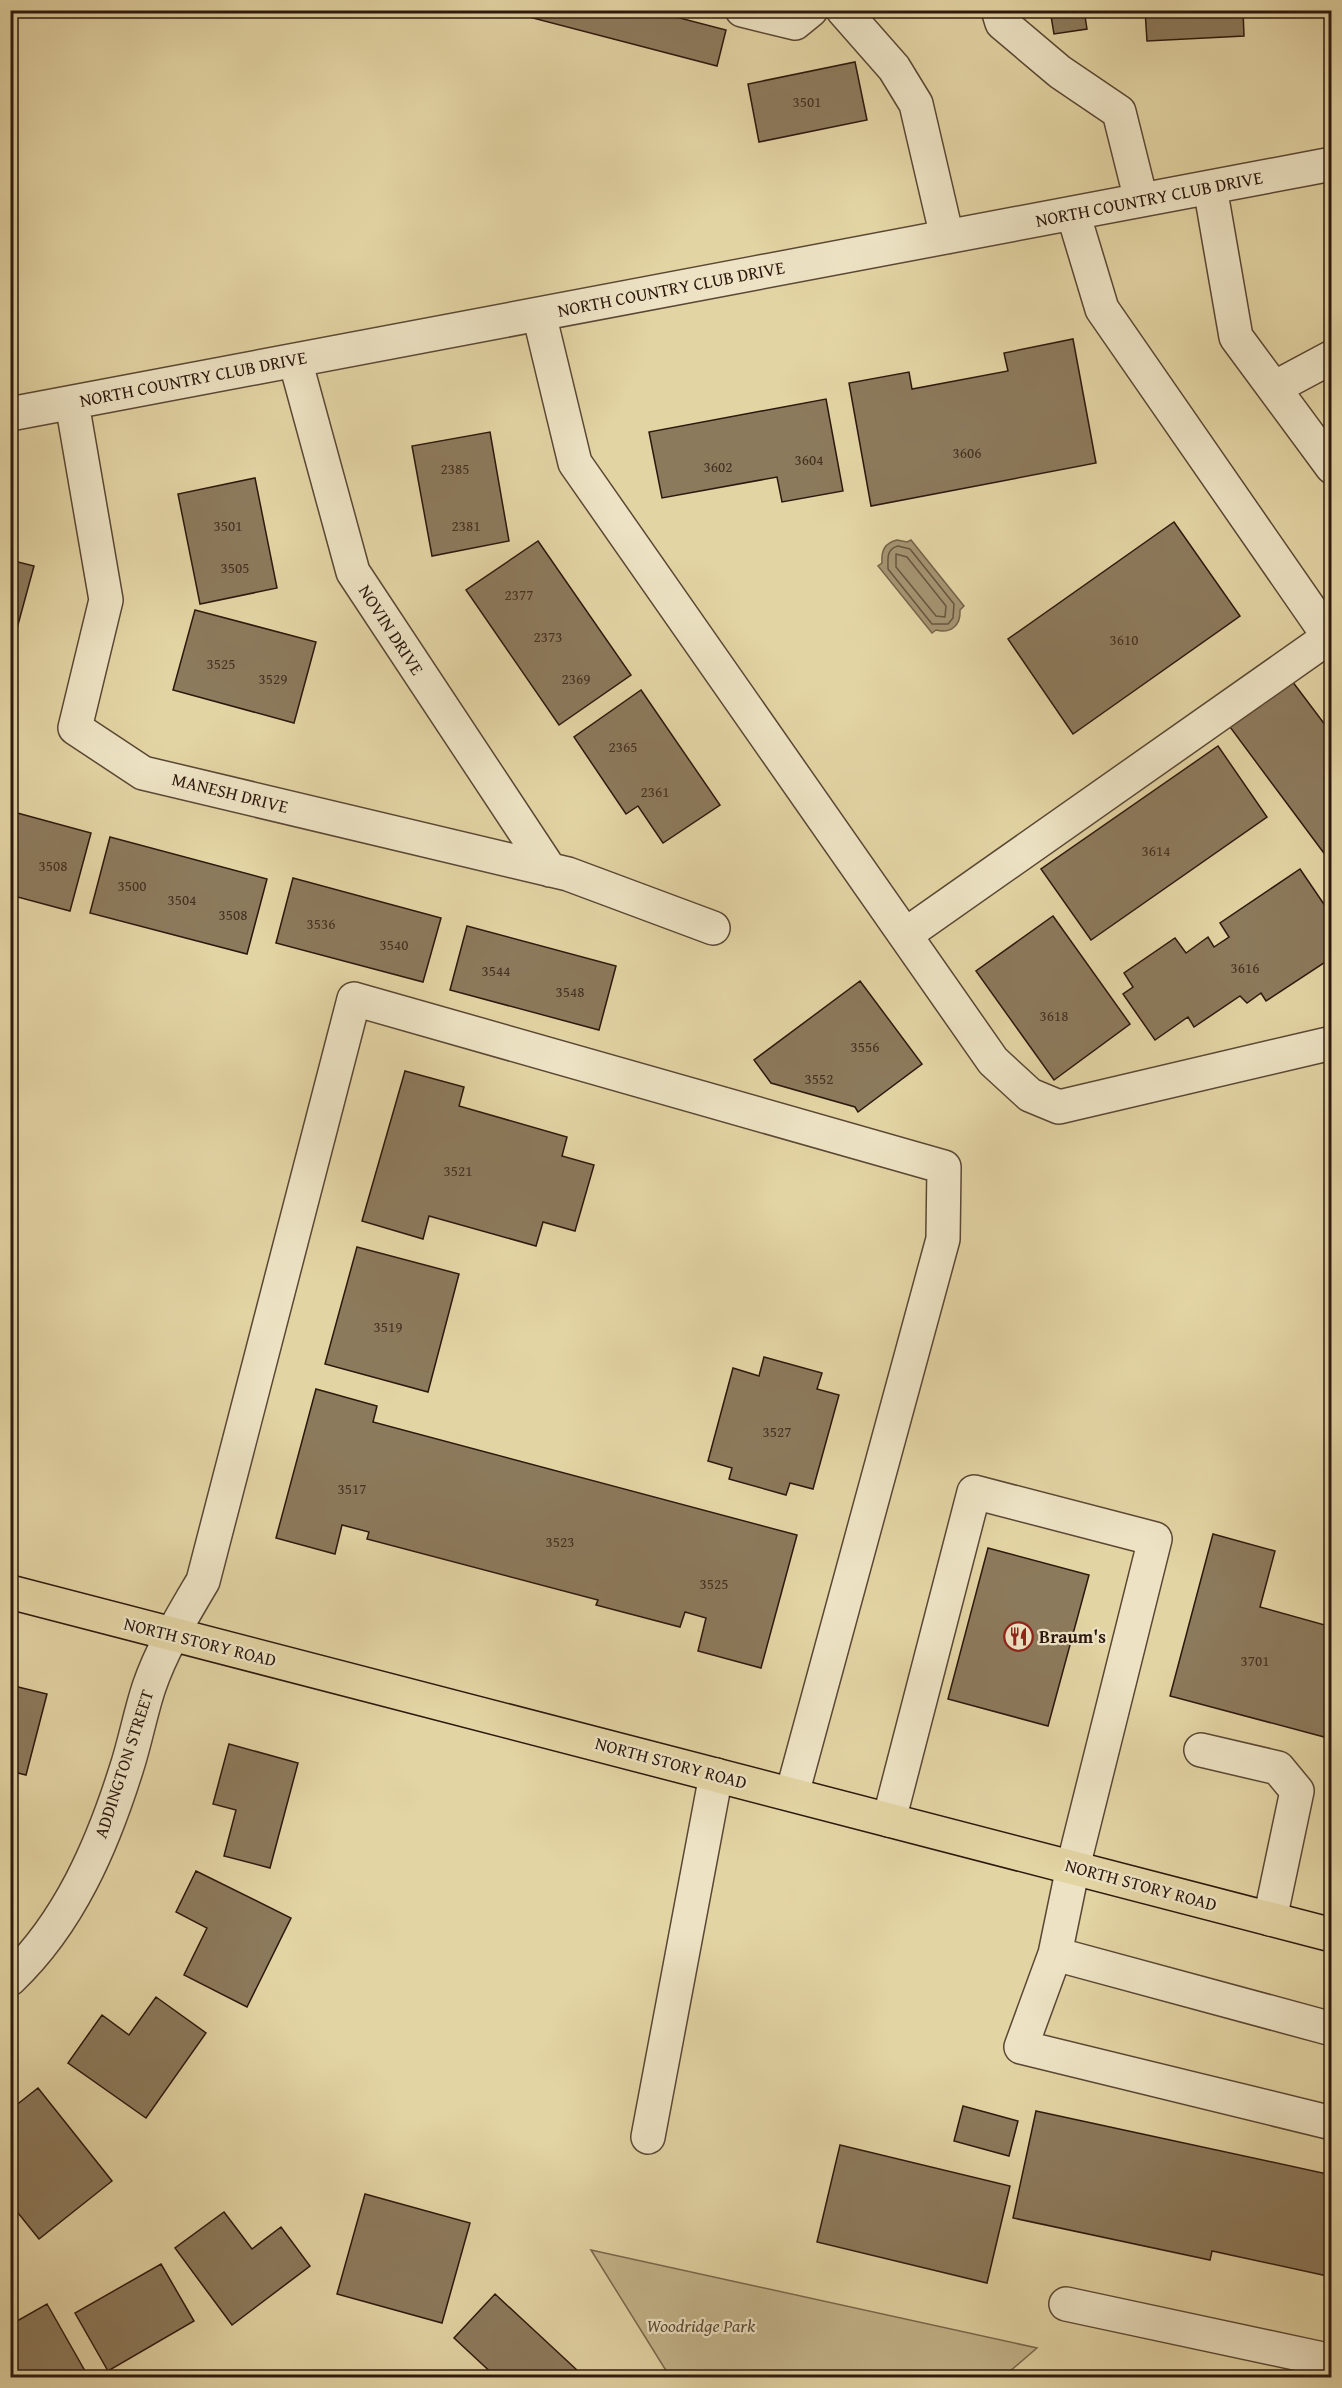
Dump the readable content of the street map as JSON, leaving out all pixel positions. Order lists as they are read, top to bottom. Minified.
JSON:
{"streets":{"main road":["NORTH STORY ROAD"],"street":["NORTH COUNTRY CLUB DRIVE","NOVIN DRIVE","MANESH DRIVE","ADDINGTON STREET"]},"crossings":[["NORTH COUNTRY CLUB DRIVE","NOVIN DRIVE"],["NORTH COUNTRY CLUB DRIVE","MANESH DRIVE"],["NOVIN DRIVE","MANESH DRIVE"],["NORTH STORY ROAD","ADDINGTON STREET"]],"parks":["Woodridge Park"],"places":{"restaurant":["Braum's"]},"house_numbers":["3501","3606","3604","3602","2385","3501","2381","3505","2377","2373","3610","3525","3529","2369","2365","2361","3614","3508","3500","3504","3508","3536","3540","3616","3544","3548","3618","3556","3552","3521","3519","3527","3517","3523","3525","3701"]}
